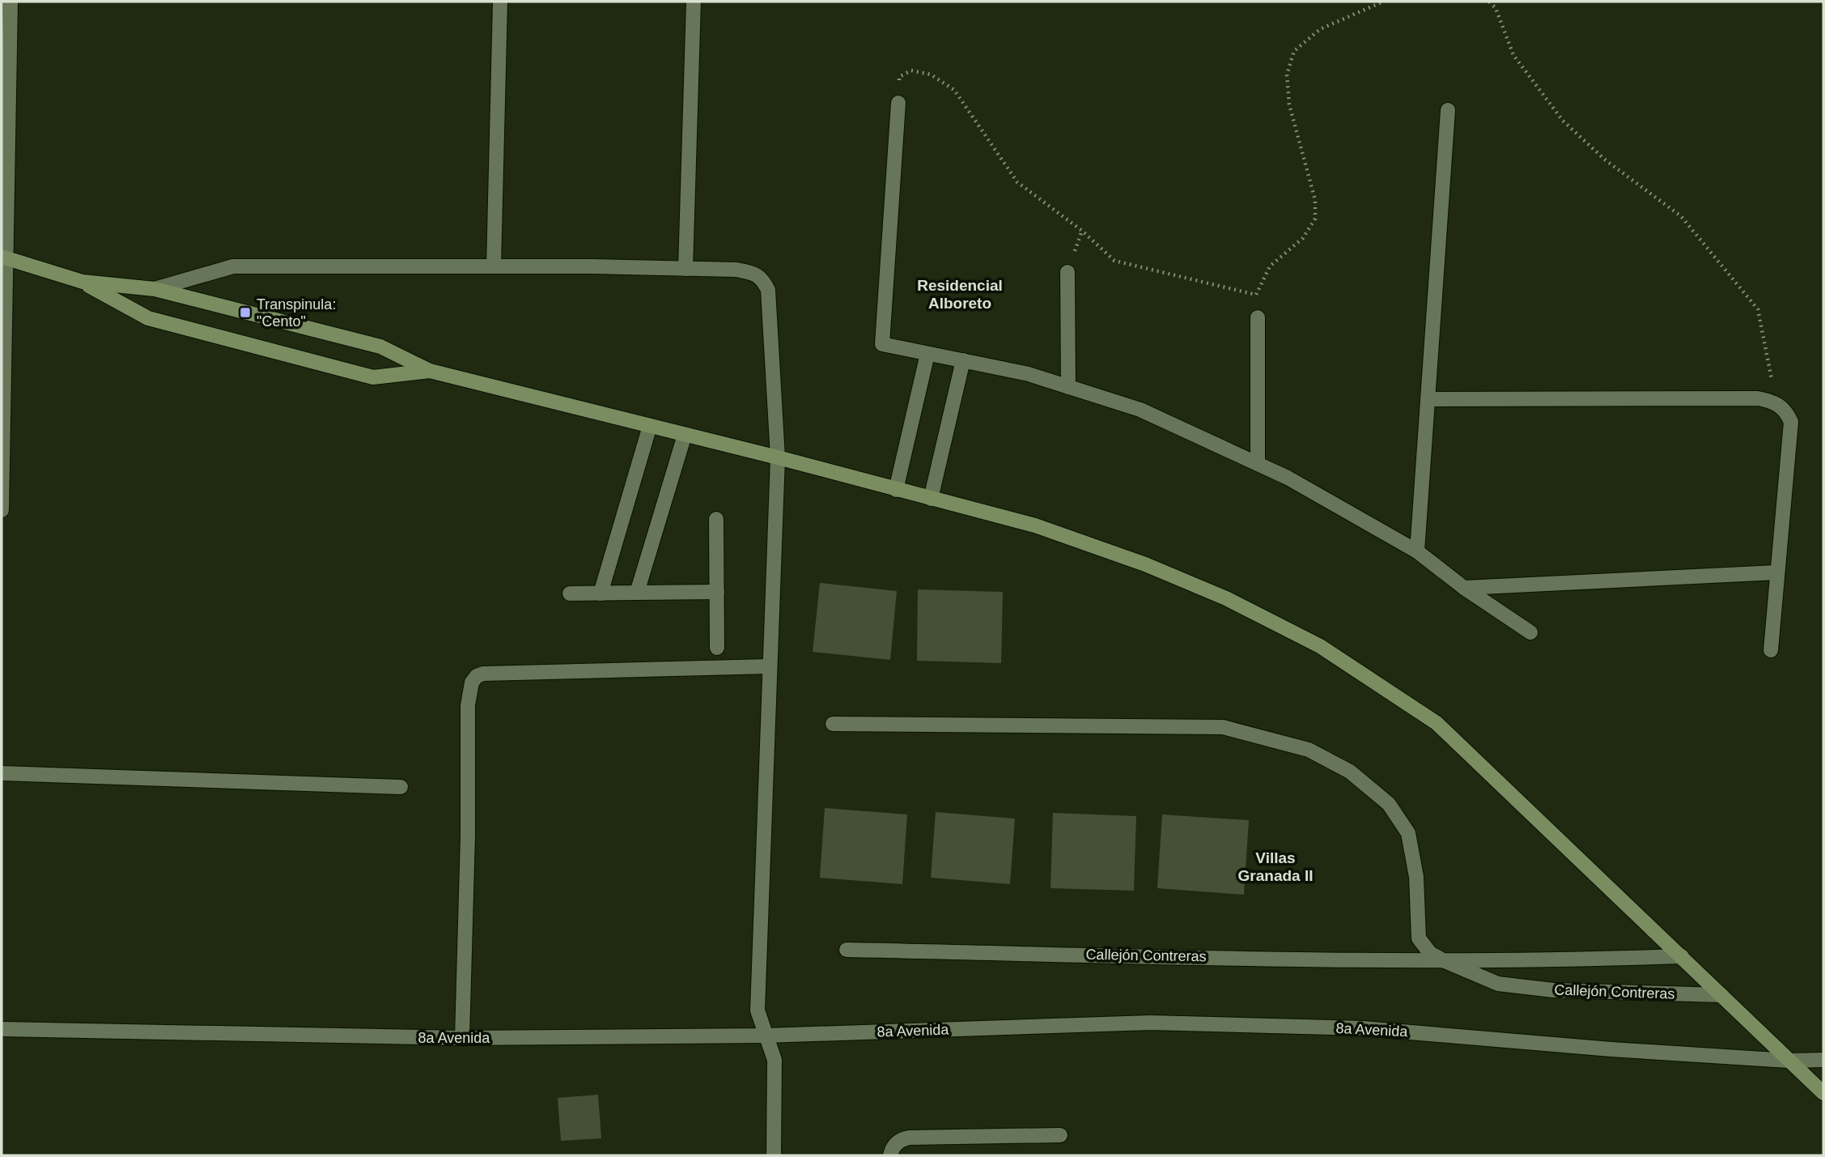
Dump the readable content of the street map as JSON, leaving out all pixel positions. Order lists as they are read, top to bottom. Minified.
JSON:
{"streets":{"street":["Callejón Contreras","8a Avenida"]},"districts":["Residencial Alboreto","Villas Granada II"],"places":{"transit":["Transpinula: \"Cento\""]}}
